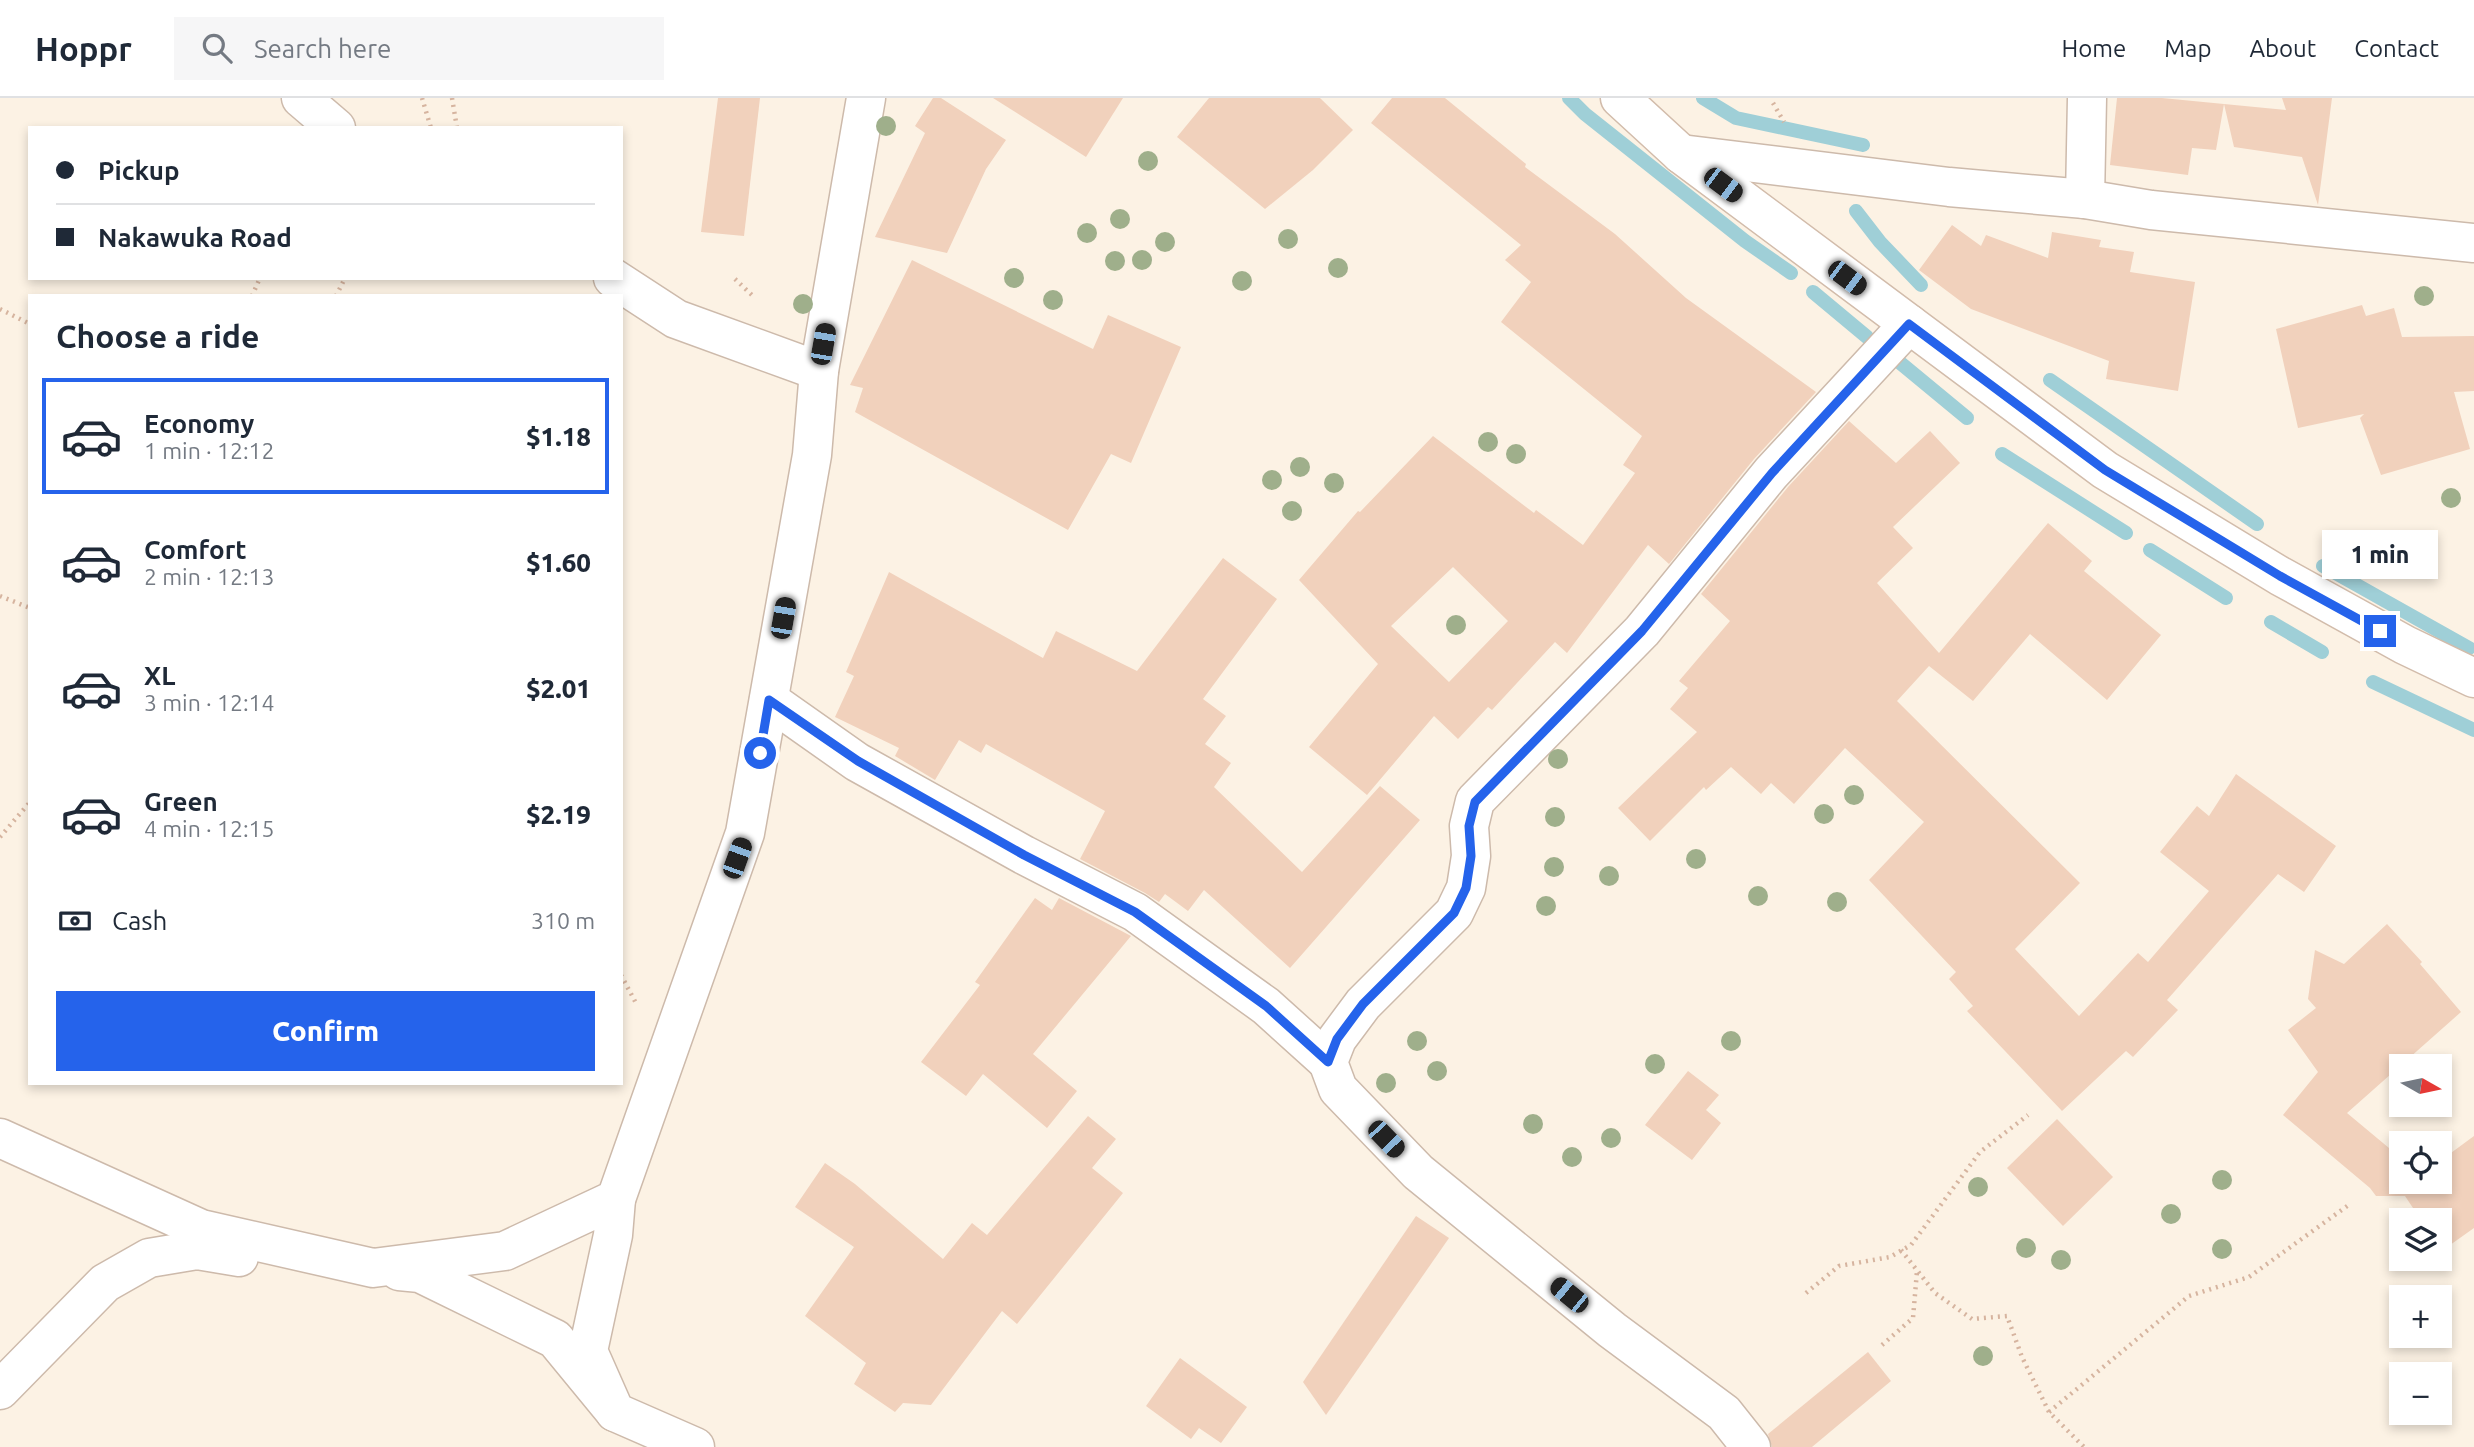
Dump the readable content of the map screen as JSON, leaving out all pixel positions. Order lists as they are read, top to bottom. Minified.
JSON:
{"north":"right","page":{"header":"Hoppr","search":"Search here","nav":["Home","Map","About","Contact"],"banner":["Pickup","Nakawuka Road"],"heading":"Choose a ride","list":[{"name":"Economy","note":"1 min · 12:12","value":"$1.18"},{"name":"Comfort","note":"2 min · 12:13","value":"$1.60"},{"name":"XL","note":"3 min · 12:14","value":"$2.01"},{"name":"Green","note":"4 min · 12:15","value":"$2.19"}],"bubble":"1 min","pay":["Cash","310 m"],"buttons":"Confirm","map_buttons":["+","−"]}}
